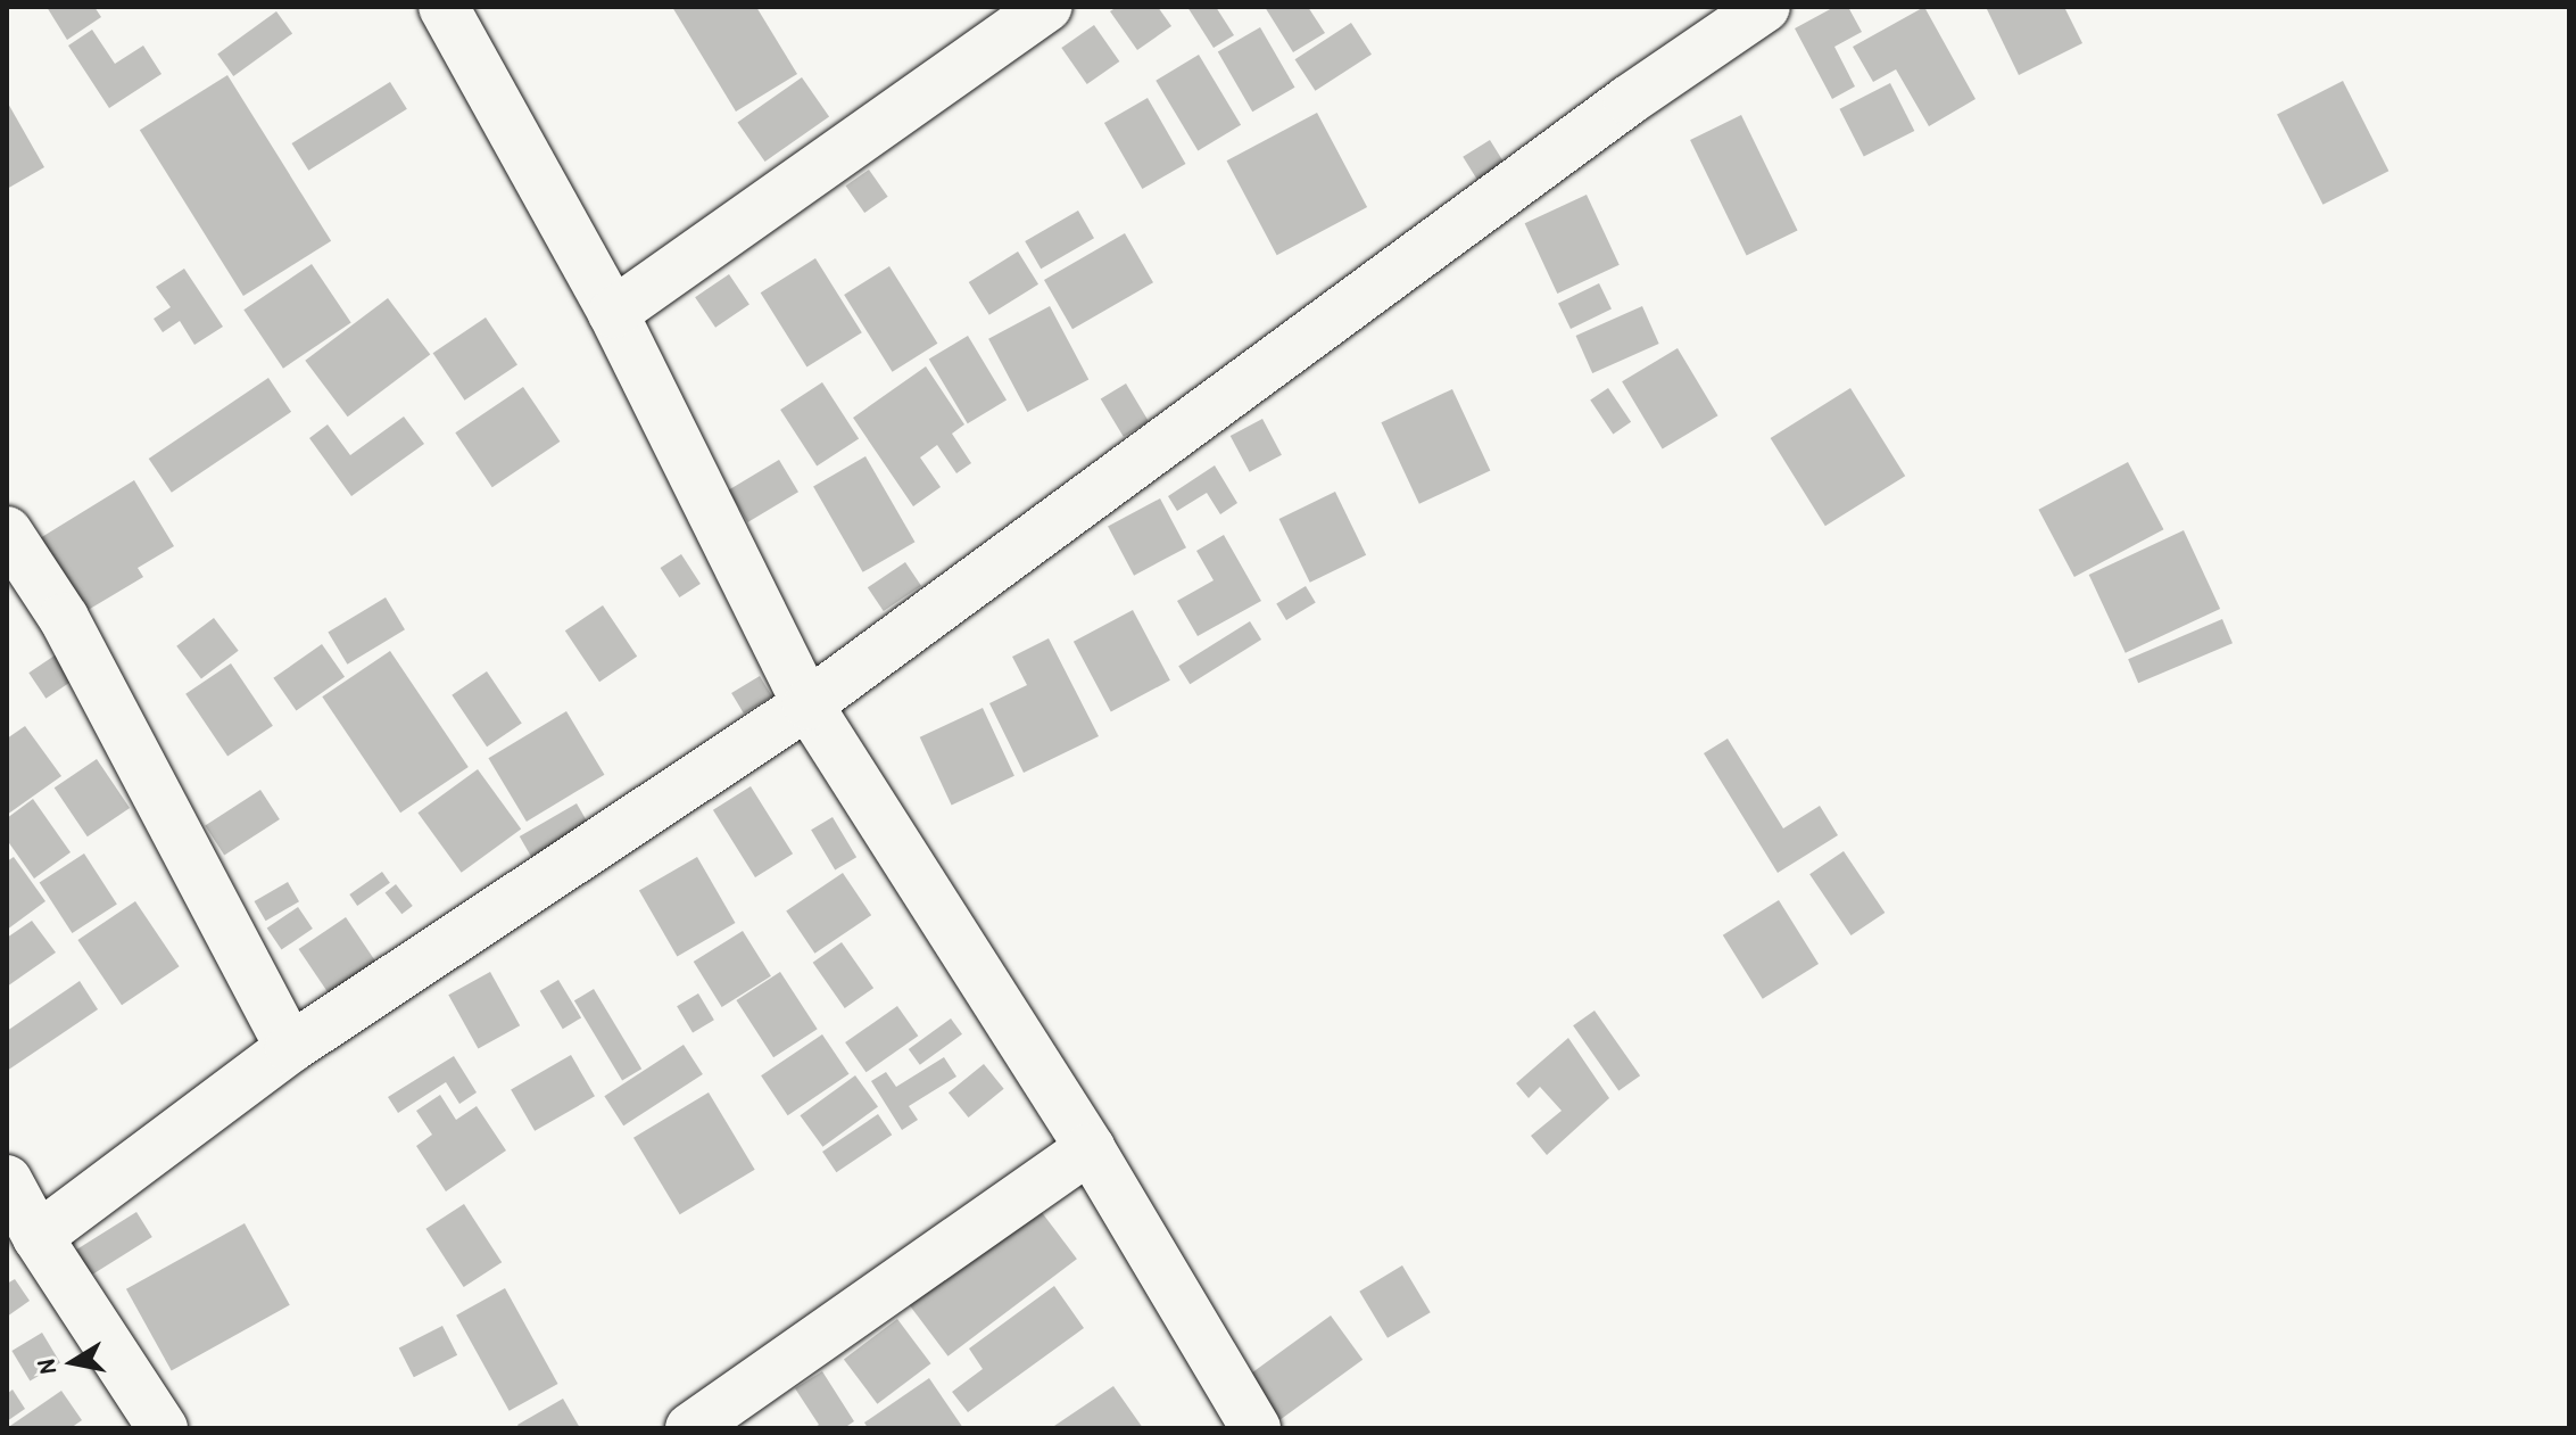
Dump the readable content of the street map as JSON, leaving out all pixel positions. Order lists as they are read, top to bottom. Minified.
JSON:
{"north":"left"}
